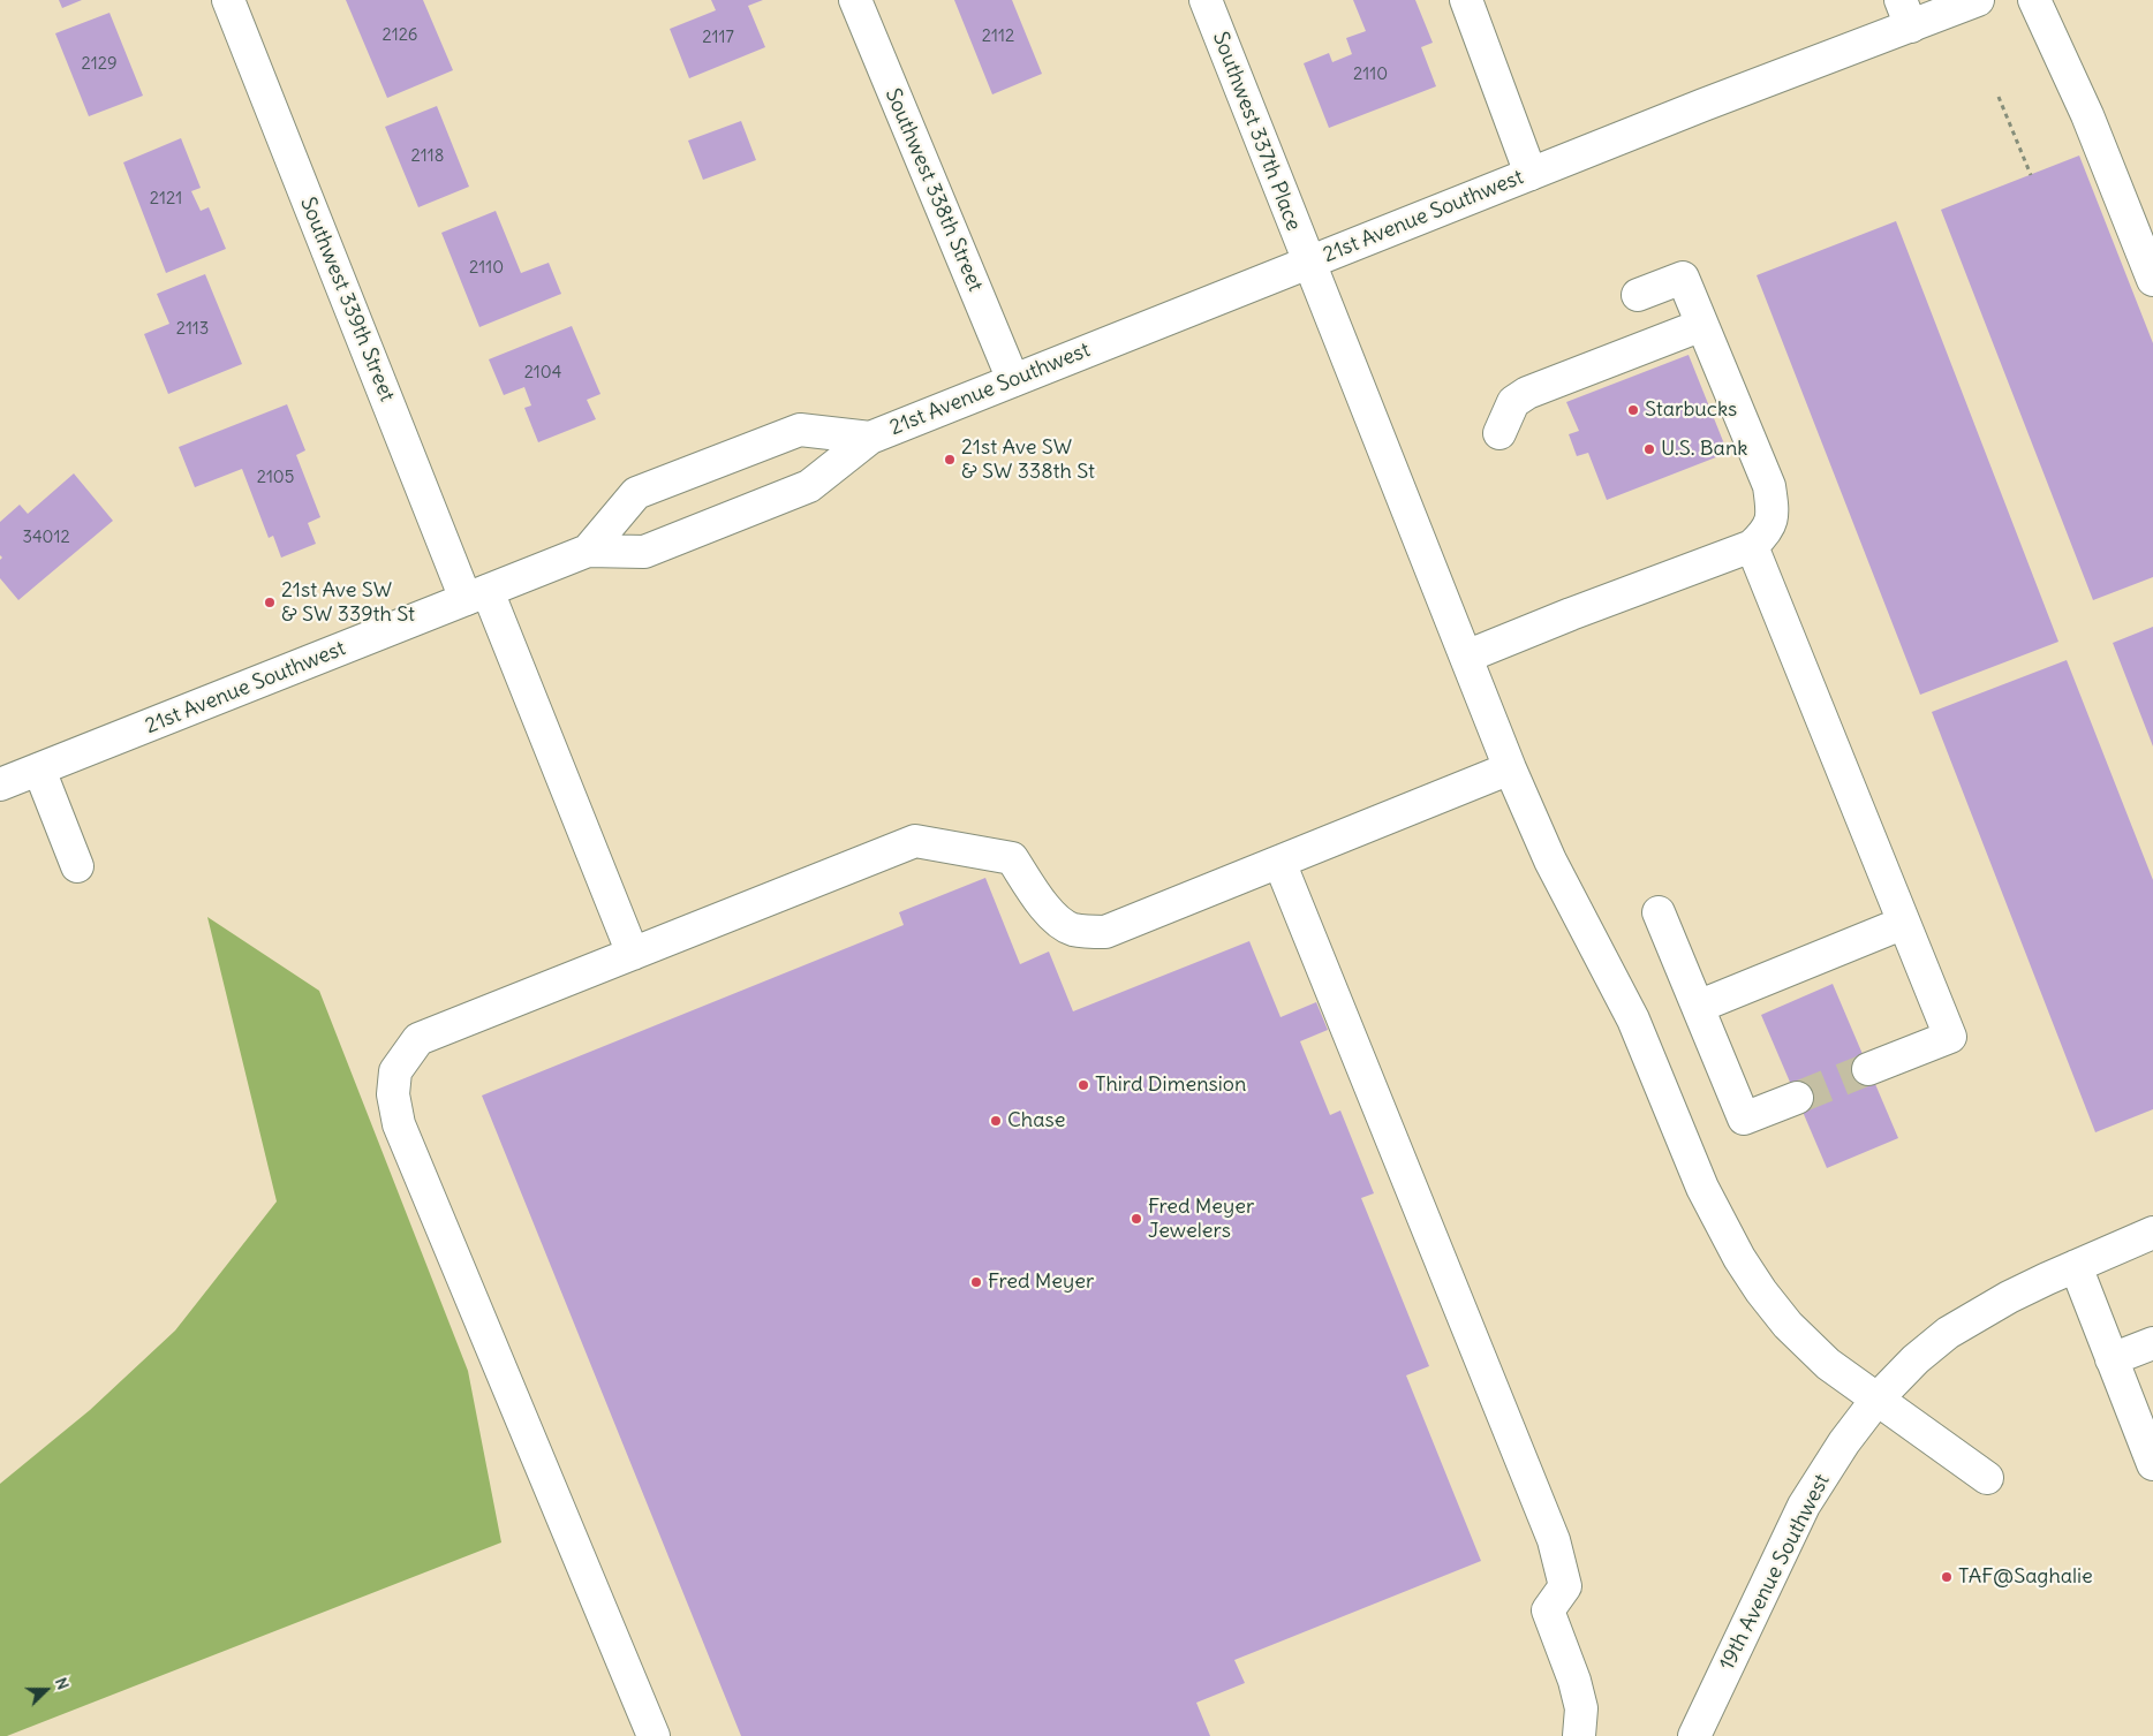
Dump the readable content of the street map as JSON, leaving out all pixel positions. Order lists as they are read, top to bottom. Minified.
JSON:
{"streets":{"main road":["Southwest 337th Place","Southwest 338th Street","21st Avenue Southwest","Southwest 339th Street","19th Avenue Southwest"]},"crossings":[["Southwest 337th Place","21st Avenue Southwest"],["Southwest 337th Place","19th Avenue Southwest"],["Southwest 338th Street","21st Avenue Southwest"],["21st Avenue Southwest","Southwest 339th Street"]],"places":["Starbucks","U.S. Bank","21st Ave SW & SW 338th St","21st Ave SW & SW 339th St","Third Dimension","Chase","Fred Meyer Jewelers","Fred Meyer","TAF@Saghalie"],"house_numbers":["2126","2112","2117","2129","2110","2118","2121","2110","2113","2104","2105","34012"],"north":"right"}
